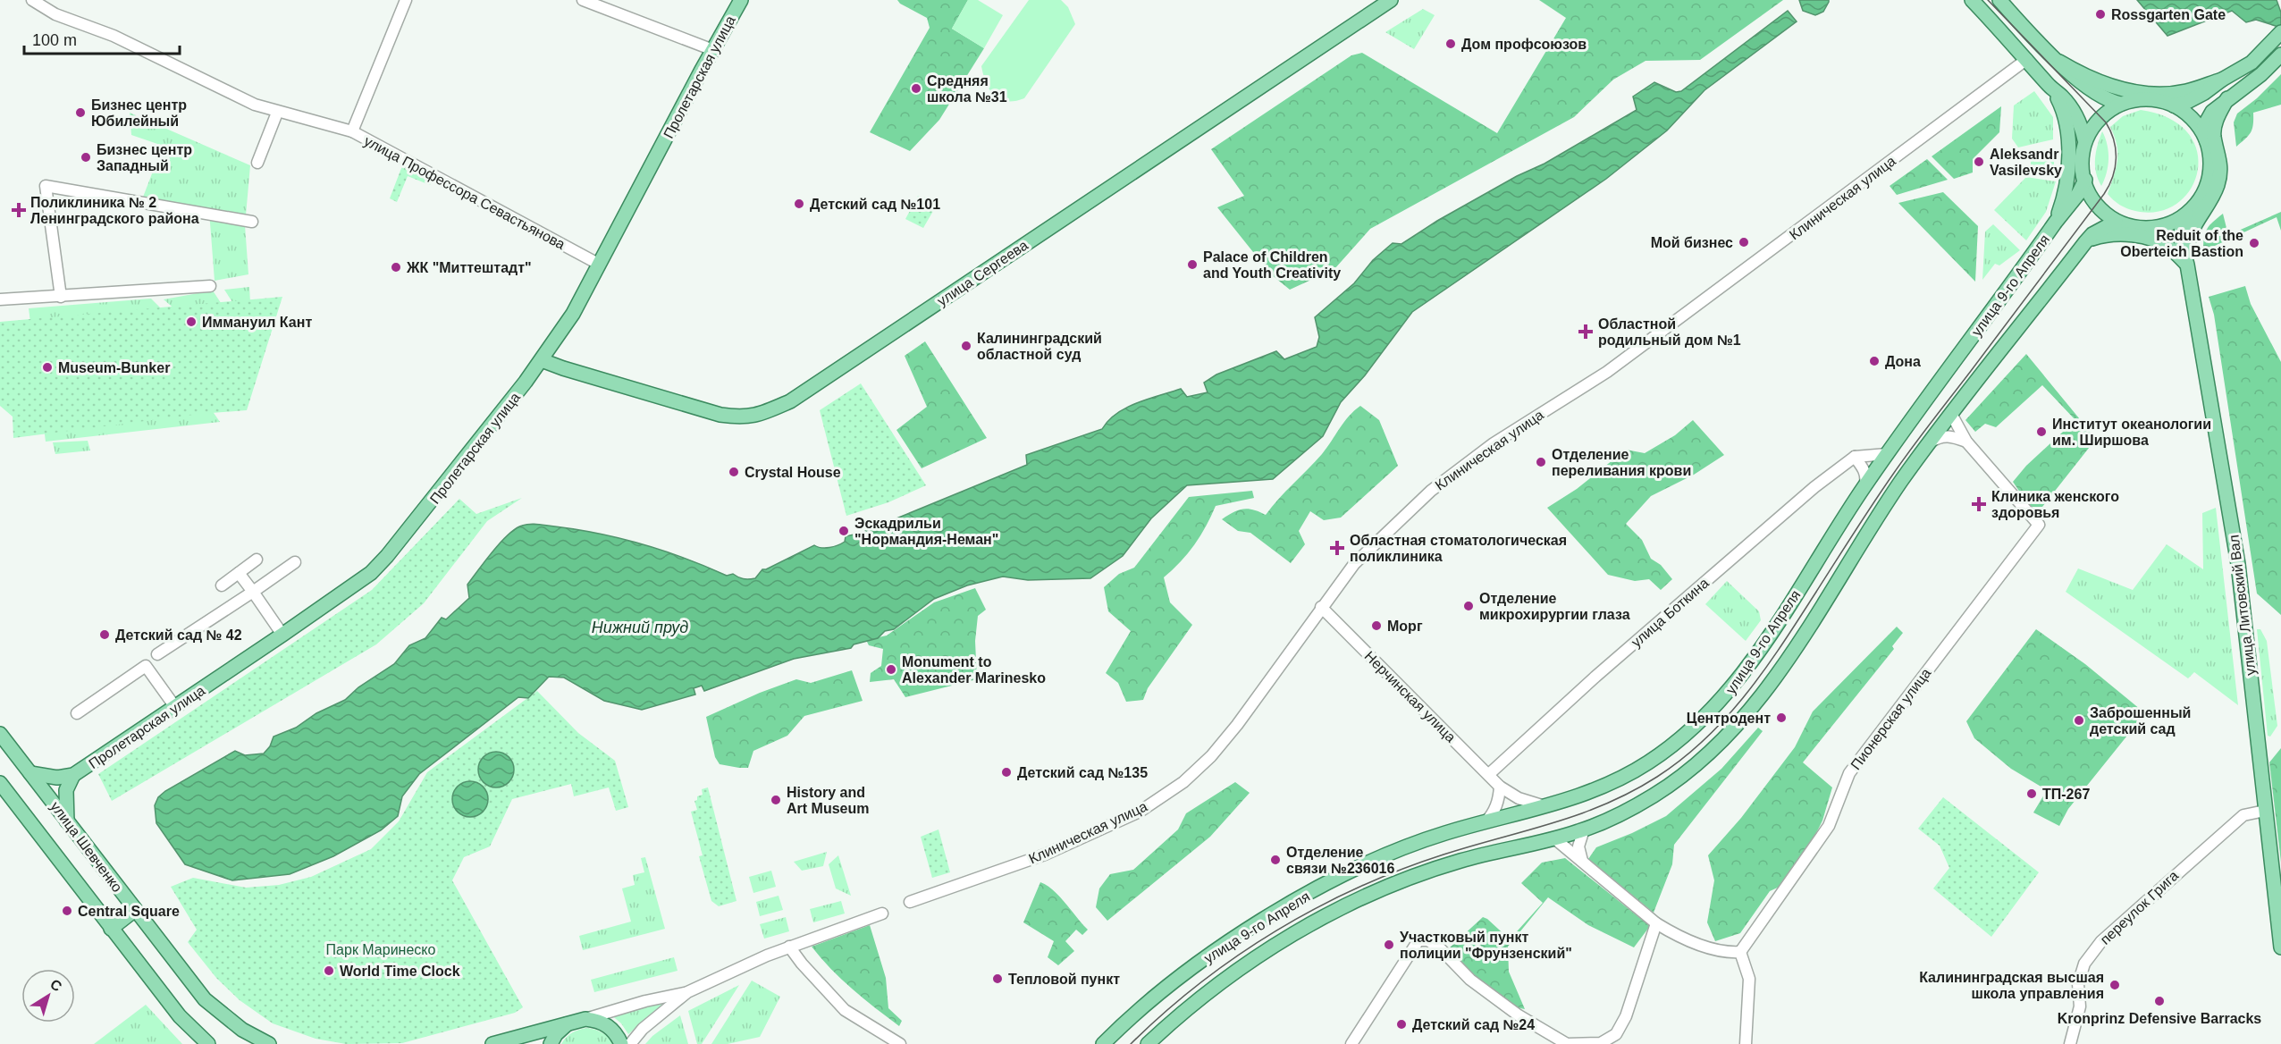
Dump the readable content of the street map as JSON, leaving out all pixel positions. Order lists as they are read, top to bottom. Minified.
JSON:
{"streets":{"main road":["Пролетарская улица","улица Сергеева","улица 9-го Апреля","улица Литовский Вал","улица Шевченко"],"street":["улица Профессора Севастьянова","Клиническая улица","улица Боткина","Нерчинская улица","Пионерская улица","переулок Грига"]},"crossings":[["Пролетарская улица","улица Профессора Севастьянова"],["Пролетарская улица","улица Сергеева"],["Пролетарская улица","улица Шевченко"],["Клиническая улица","Нерчинская улица"],["улица 9-го Апреля","улица Литовский Вал"],["улица Литовский Вал","переулок Грига"],["улица Боткина","Нерчинская улица"]],"water":["Нижний пруд"],"parks":["Парк Маринеско"],"places":{"other":["Rossgarten Gate","Дом профсоюзов","Средняя школа №31","Бизнес центр Юбилейный","Бизнес центр Западный","Aleksandr Vasilevsky","Детский сад №101","Мой бизнес","Reduit of the Oberteich Bastion","Palace of Children and Youth Creativity","ЖК \"Миттештадт\"","Иммануил Кант","Калининградский областной суд","Дона","Museum-Bunker","Институт океанологии им. Ширшова","Отделение переливания крови","Crystal House","Эскадрильи \"Нормандия-Неман\"","Отделение микрохирургии глаза","Морг","Детский сад № 42","Monument to Alexander Marinesko","Центродент","Заброшенный детский сад","Детский сад №135","ТП-267","History and Art Museum","Отделение связи №236016","Central Square","Участковый пункт полиции \"Фрунзенский\"","World Time Clock","Тепловой пункт","Калининградская высшая школа управления","Kronprinz Defensive Barracks","Детский сад №24"],"health":["Поликлиника № 2 Ленинградского района","Областной родильный дом №1","Клиника женского здоровья","Областная стоматологическая поликлиника"]},"scale_bar":"100 m","north":"top right"}
